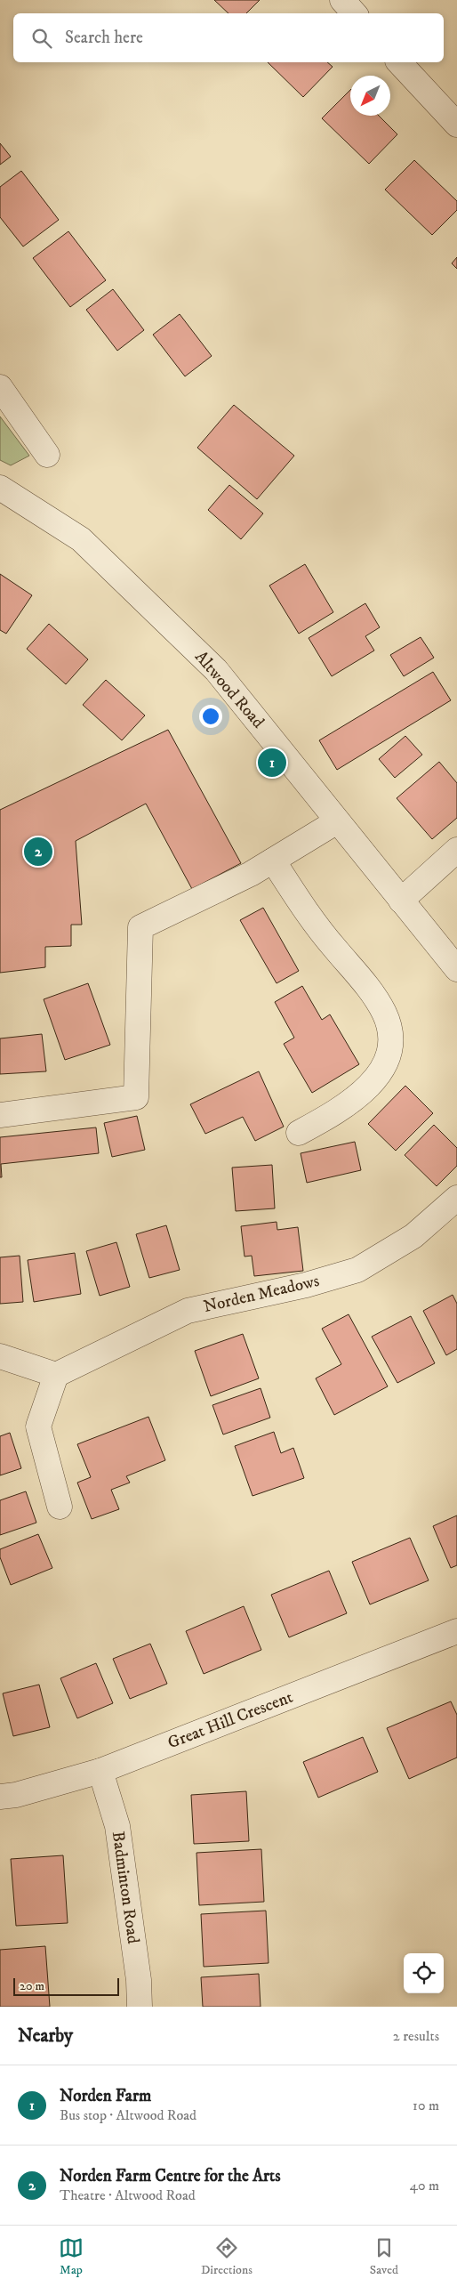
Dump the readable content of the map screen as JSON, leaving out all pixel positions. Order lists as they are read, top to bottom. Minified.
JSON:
{"streets":{"street":["Altwood Road","Norden Meadows","Great Hill Crescent","Badminton Road"]},"crossings":[["Great Hill Crescent","Badminton Road"]],"scale_bar":"20 m","north":"bottom left","page":{"search":"Search here","pins":["1","2"],"scale":"20 m","heading":["Nearby","2 results"],"list":[{"mark":"1","name":"Norden Farm","note":"Bus stop · Altwood Road","value":"10 m"},{"mark":"2","name":"Norden Farm Centre for the Arts","note":"Theatre · Altwood Road","value":"40 m"}],"nav":["Map","Directions","Saved"]}}
